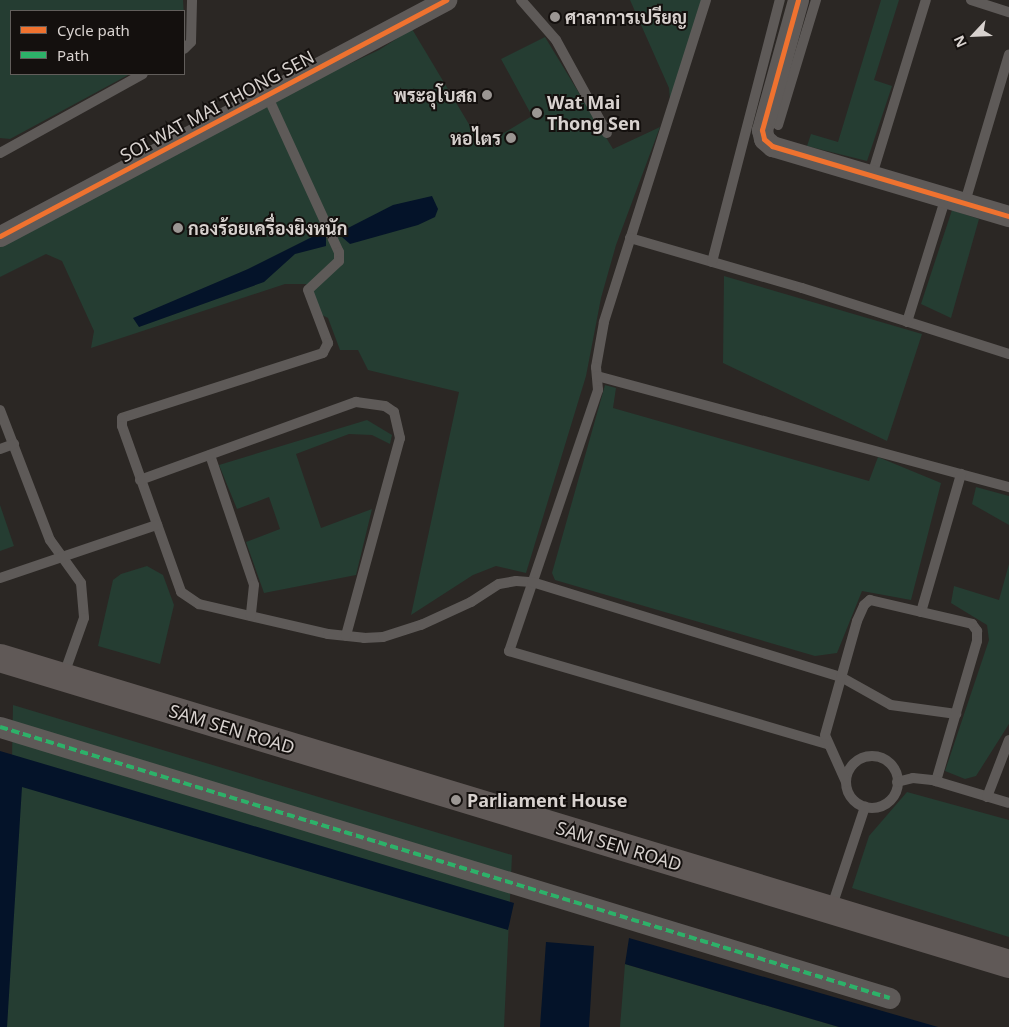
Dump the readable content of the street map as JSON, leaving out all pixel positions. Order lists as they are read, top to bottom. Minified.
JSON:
{"streets":{"main road":["SAM SEN ROAD"],"street":["SOI WAT MAI THONG SEN"]},"places":["ศาลาการเปรียญ","พระอุโบสถ","Wat Mai Thong Sen","หอไตร","กองร้อยเครื่องยิงหนัก","Parliament House"],"legend":["Cycle path","Path"],"north":"bottom left"}
